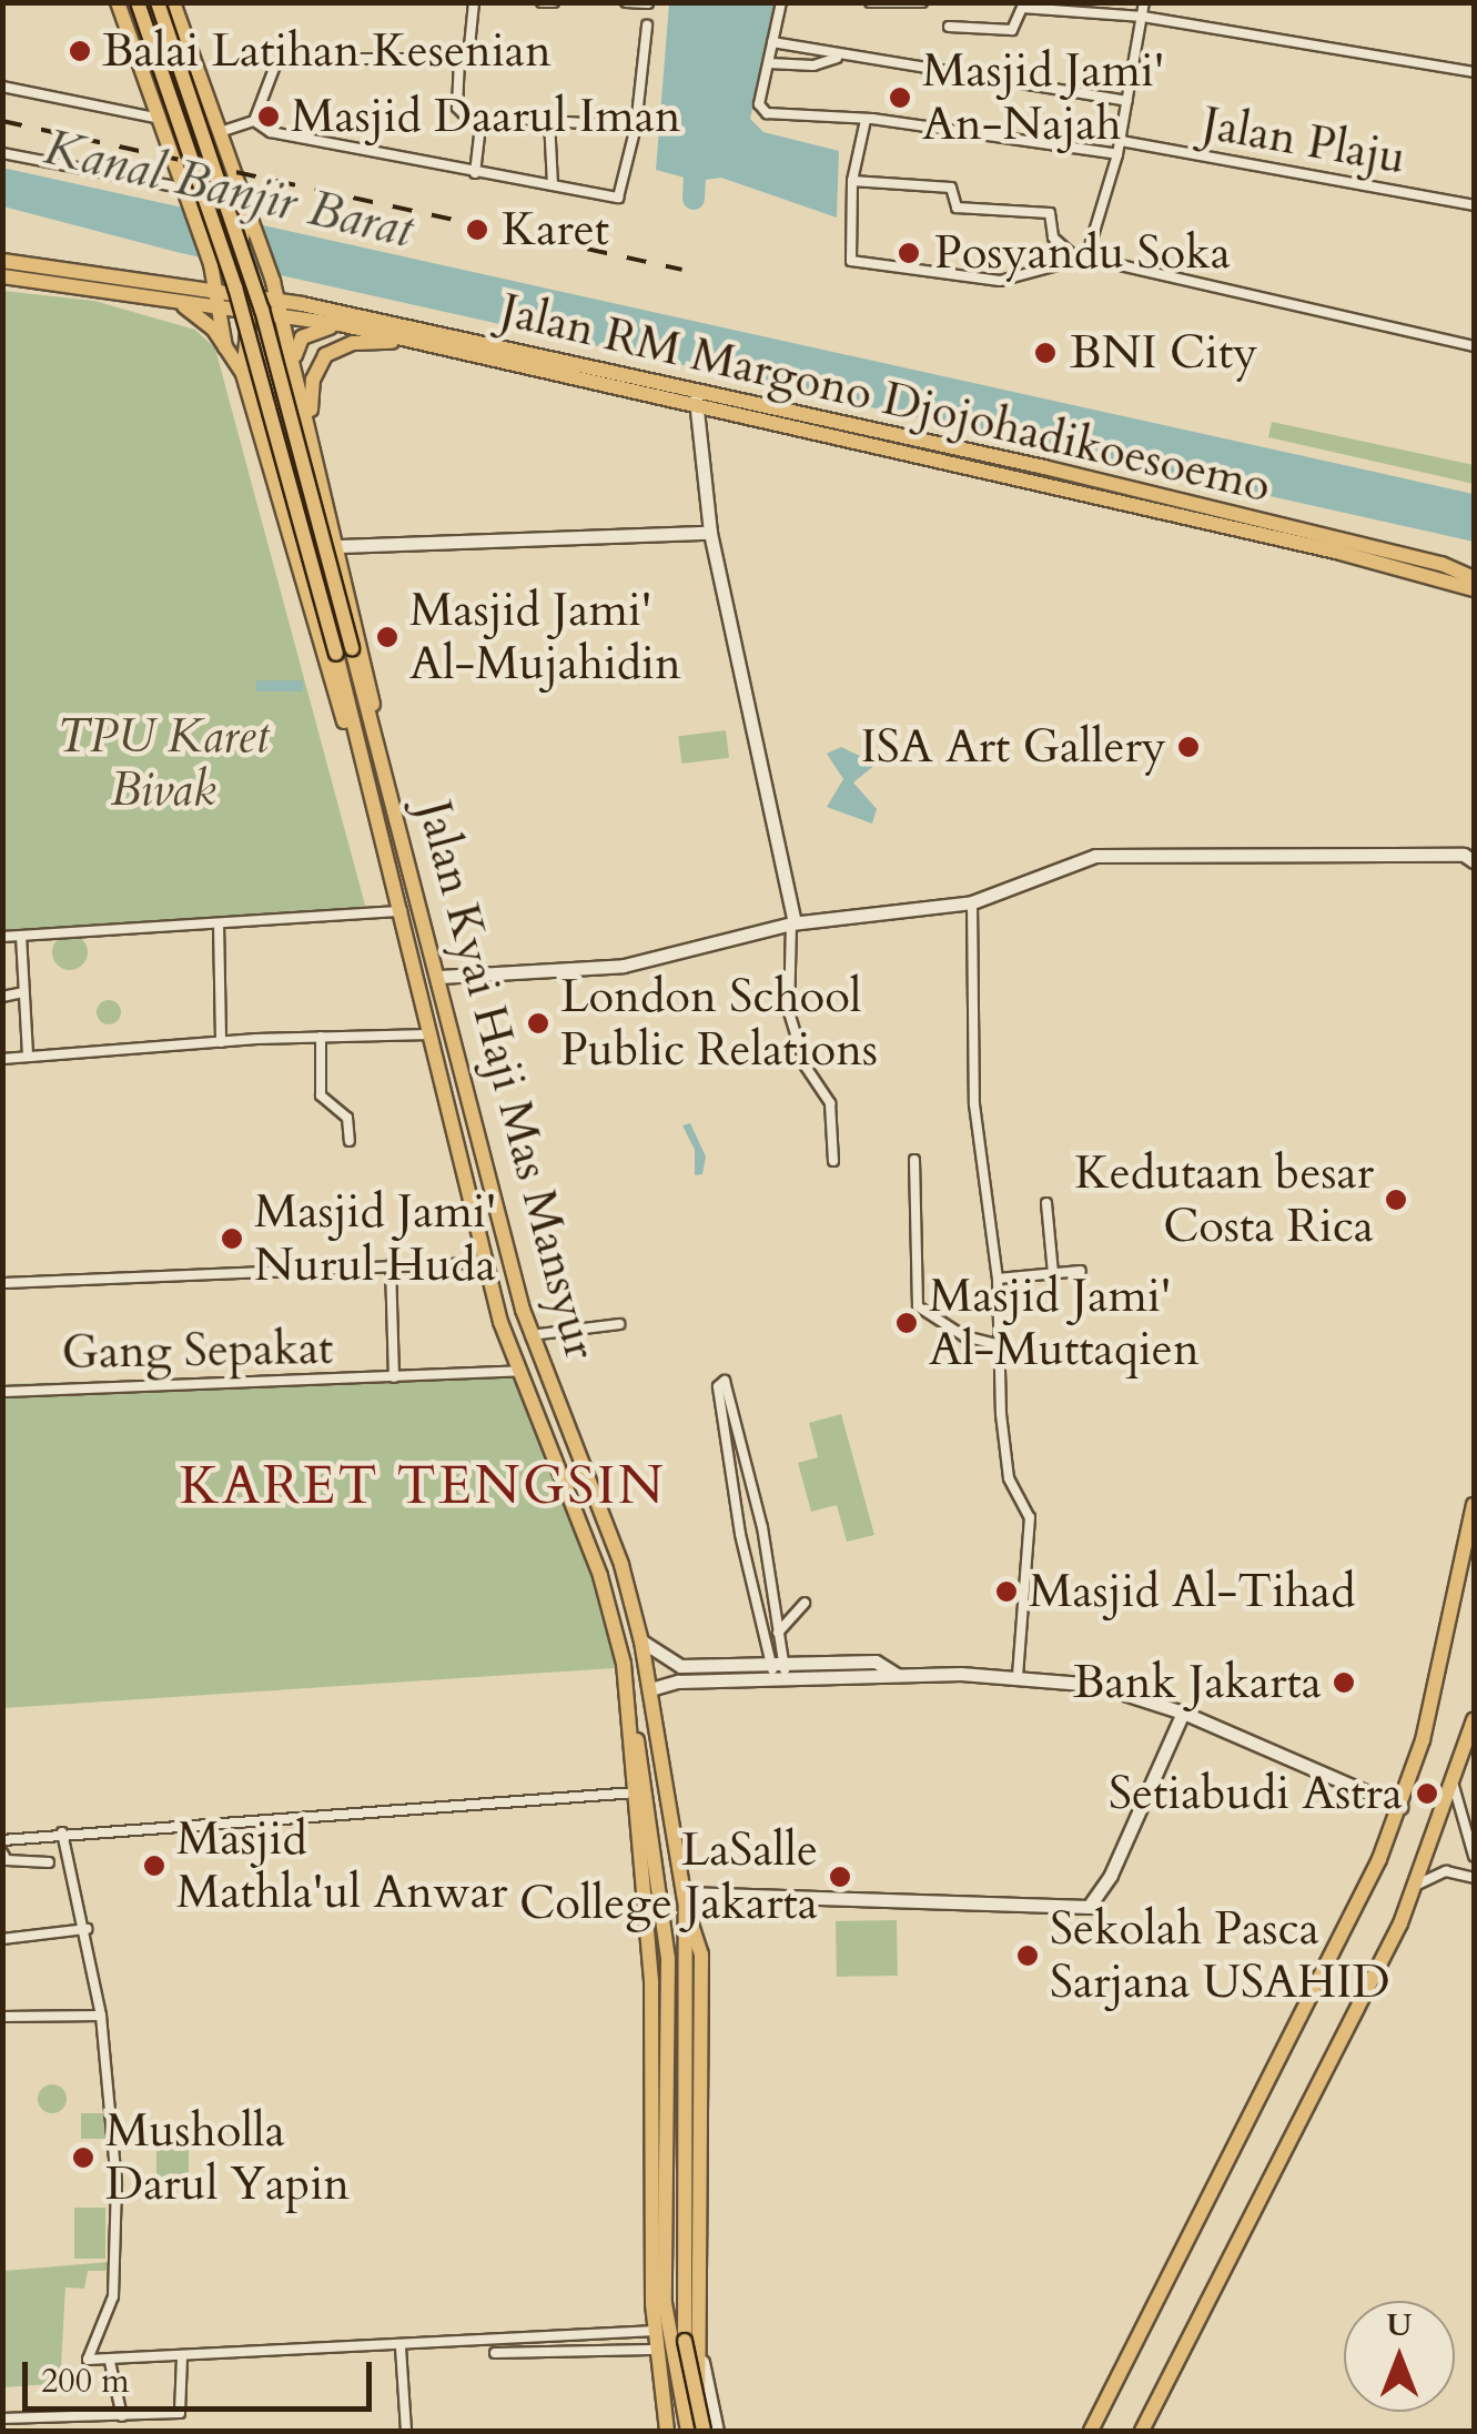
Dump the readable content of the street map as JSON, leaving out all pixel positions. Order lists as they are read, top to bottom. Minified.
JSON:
{"streets":{"main road":["Jalan RM Margono Djojohadikoesoemo","Jalan Kyai Haji Mas Mansyur"],"street":["Jalan Plaju","Gang Sepakat"]},"crossings":[["Jalan RM Margono Djojohadikoesoemo","Jalan Kyai Haji Mas Mansyur"],["Jalan Kyai Haji Mas Mansyur","Gang Sepakat"]],"districts":["KARET TENGSIN"],"water":["Kanal Banjir Barat"],"parks":["TPU Karet Bivak"],"places":["Balai Latihan Kesenian","Masjid Jami' An-Najah","Masjid Daarul Iman","Karet","Posyandu Soka","BNI City","Masjid Jami' Al-Mujahidin","ISA Art Gallery","London School Public Relations","Kedutaan besar Costa Rica","Masjid Jami' Nurul Huda","Masjid Jami' Al-Muttaqien","Masjid Al-Tihad","Bank Jakarta","Setiabudi Astra","Masjid Mathla'ul Anwar","LaSalle College Jakarta","Sekolah Pasca Sarjana USAHID","Musholla Darul Yapin"],"scale_bar":"200 m","north":"top"}
